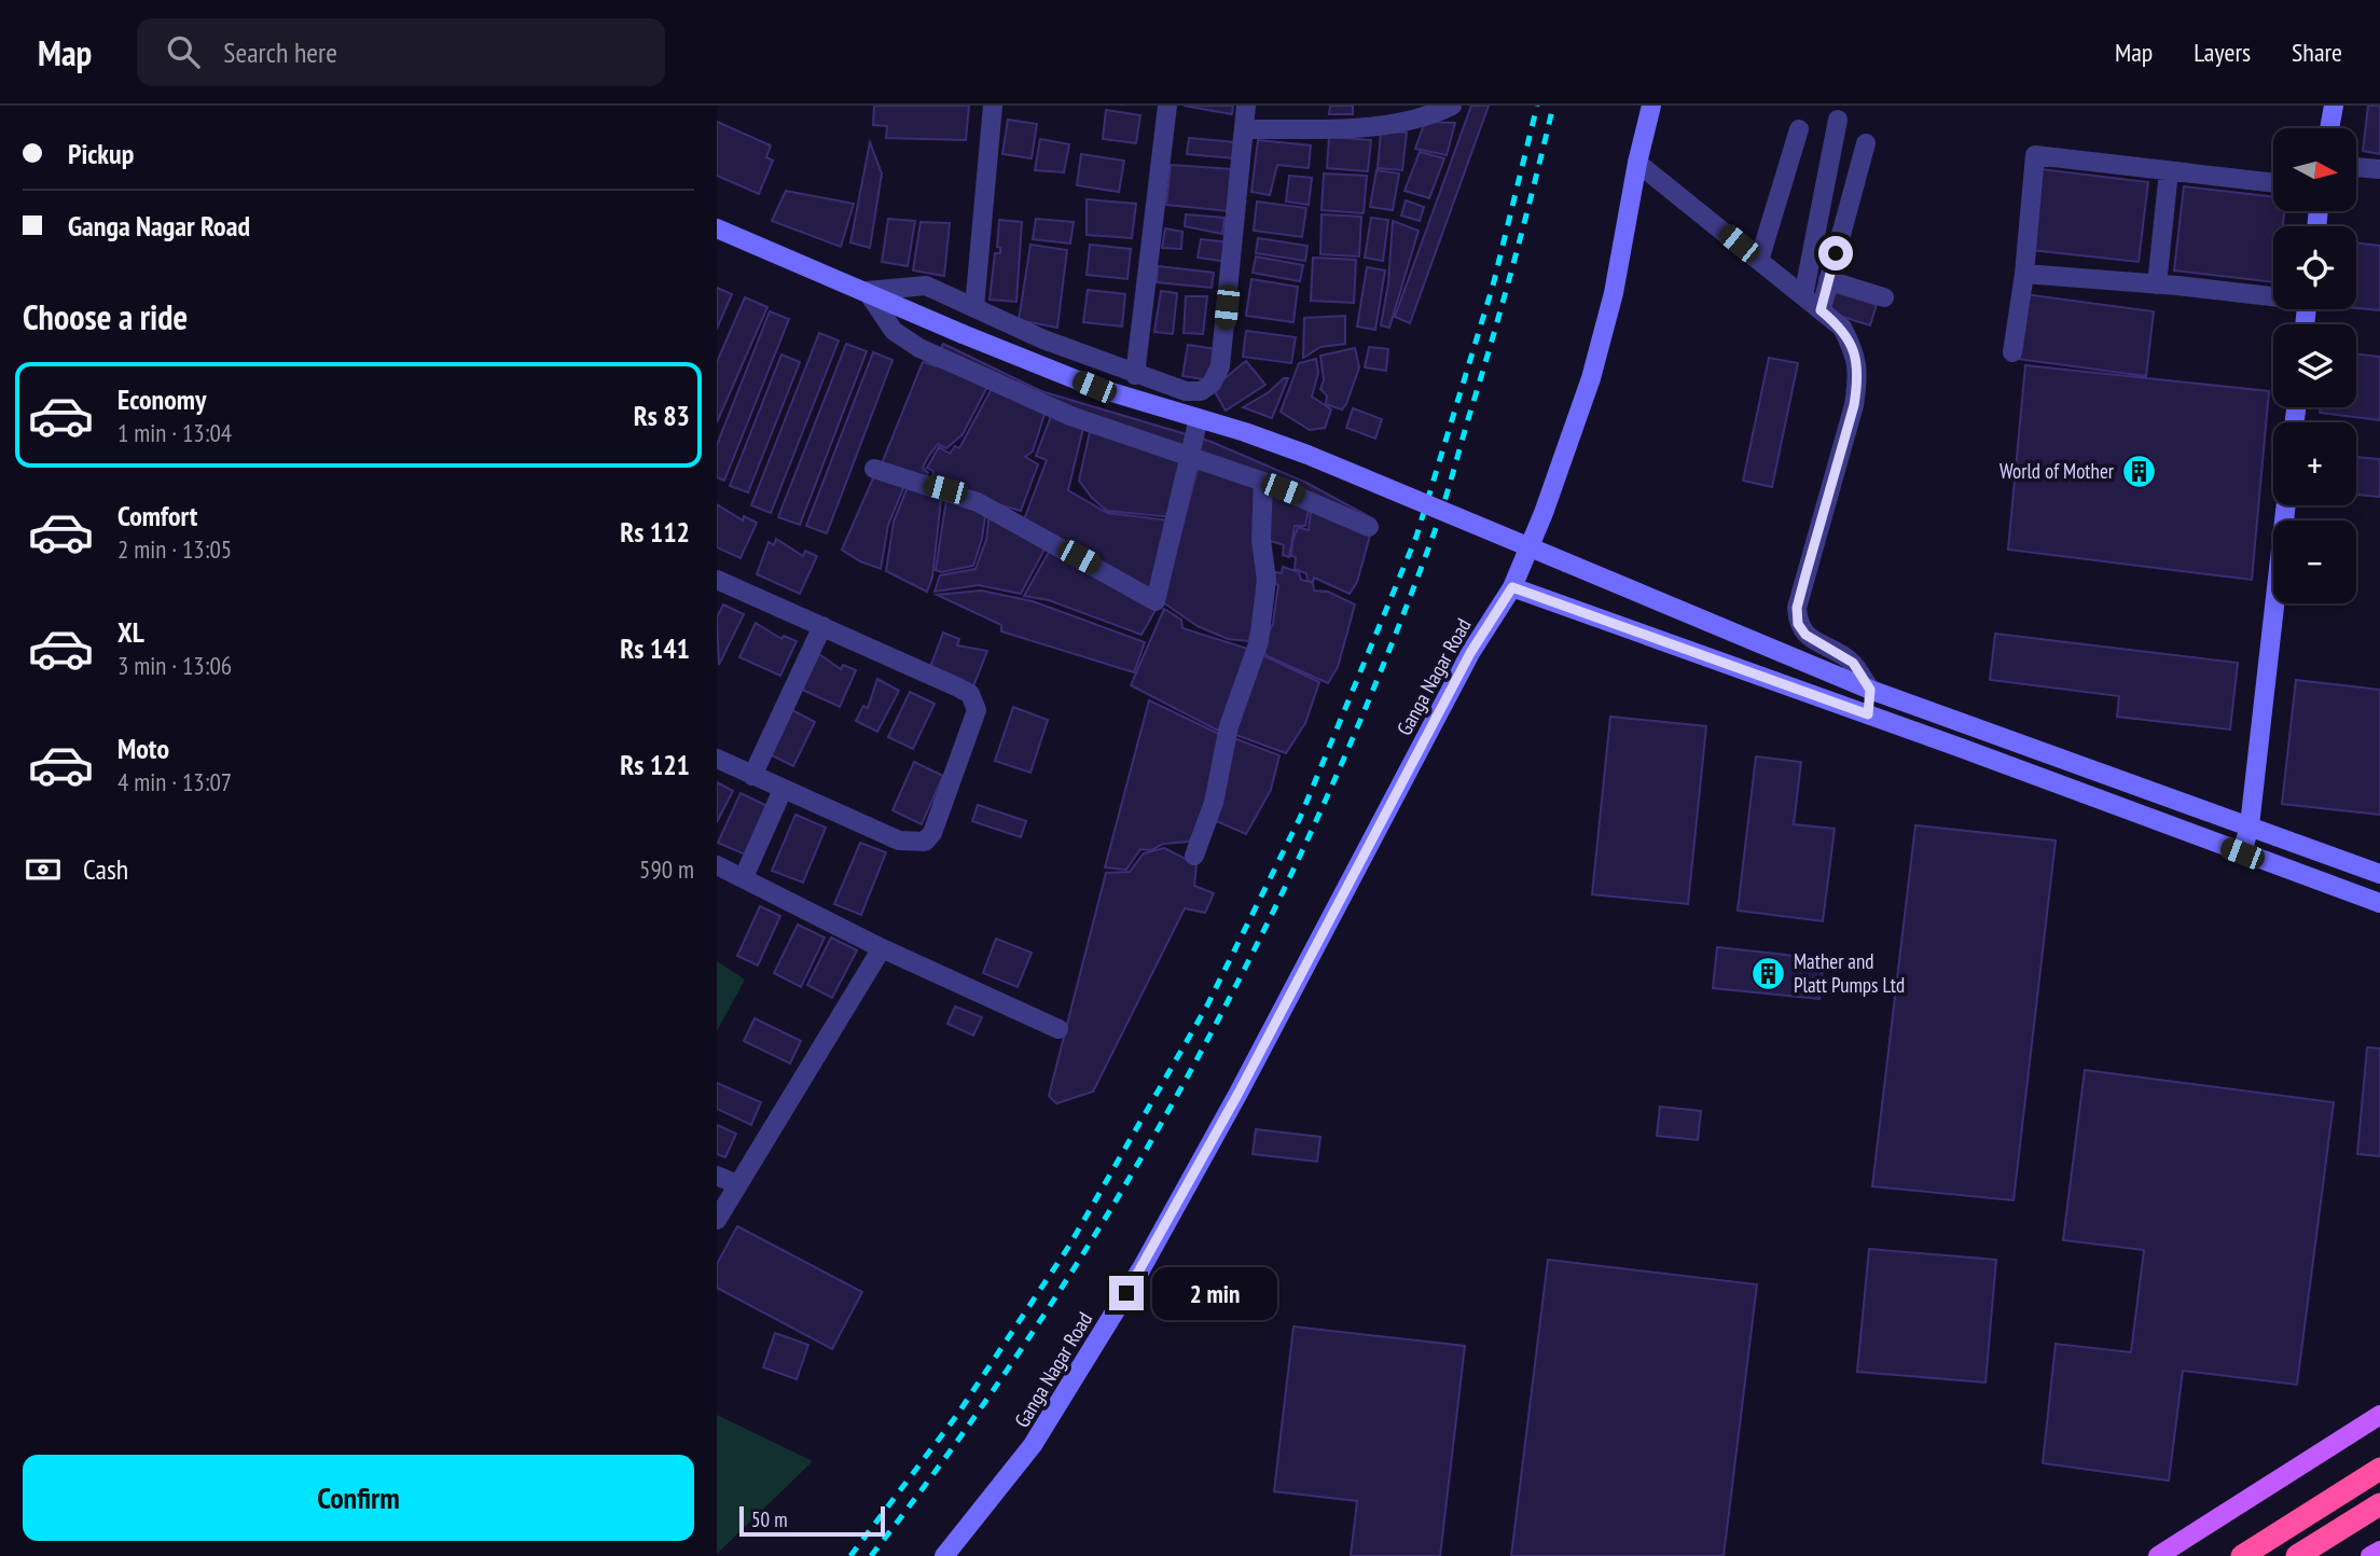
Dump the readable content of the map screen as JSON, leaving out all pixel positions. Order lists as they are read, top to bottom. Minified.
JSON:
{"streets":{"street":["Ganga Nagar Road"]},"places":{"building":["World of Mother","Mather and Platt Pumps Ltd"]},"scale_bar":"50 m","north":"right","page":{"header":"Map","search":"Search here","nav":["Map","Layers","Share"],"banner":["Pickup","Ganga Nagar Road"],"map_buttons":["+","−"],"heading":"Choose a ride","list":[{"name":"Economy","note":"1 min · 13:04","value":"Rs 83"},{"name":"Comfort","note":"2 min · 13:05","value":"Rs 112"},{"name":"XL","note":"3 min · 13:06","value":"Rs 141"},{"name":"Moto","note":"4 min · 13:07","value":"Rs 121"}],"pay":["Cash","590 m"],"bubble":"2 min","buttons":"Confirm","scale":"50 m"}}
